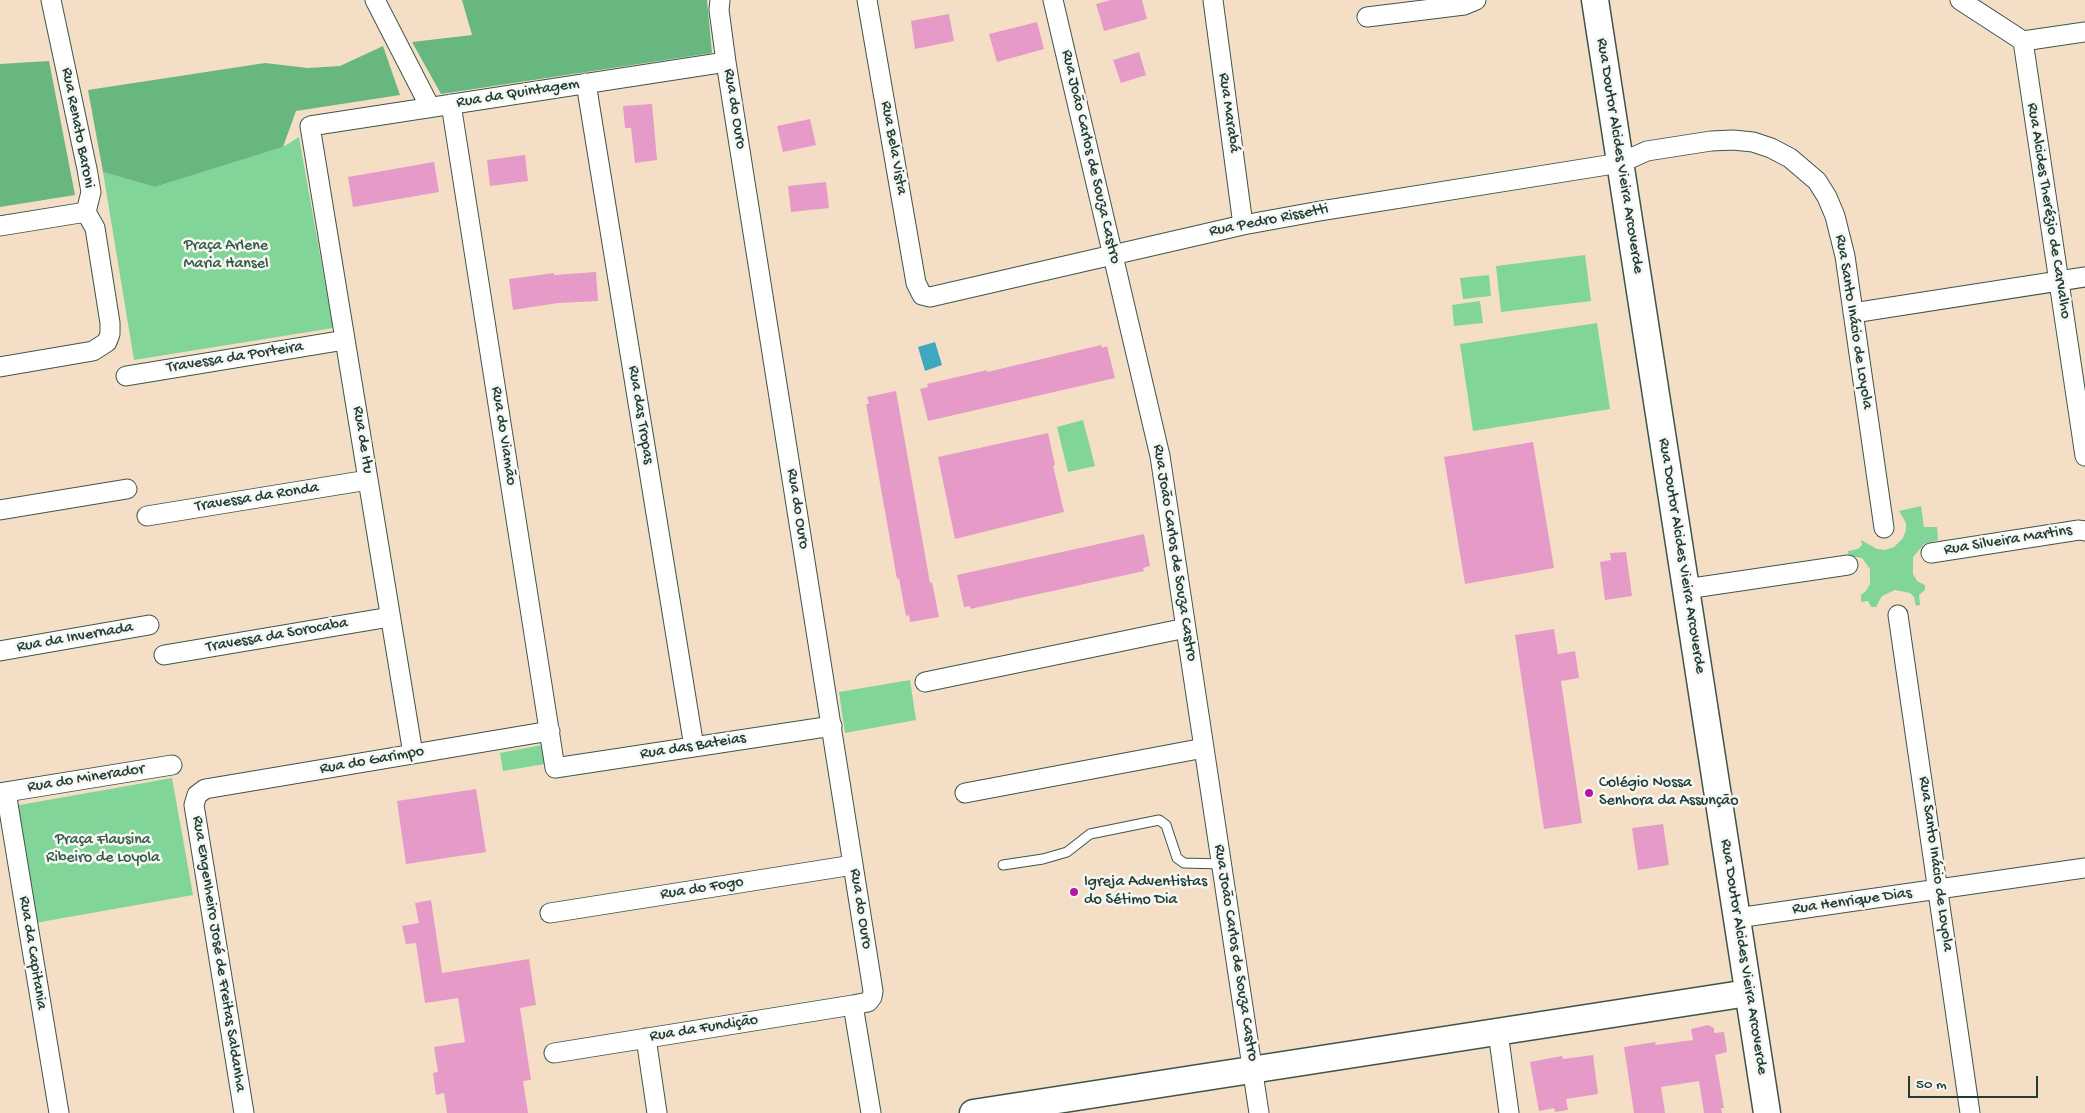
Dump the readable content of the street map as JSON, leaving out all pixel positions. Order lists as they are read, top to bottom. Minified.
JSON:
{"streets":{"street":["Rua da Quintagem","Rua do Ouro","Rua Marabá","Rua Renato Baroni","Rua Bela Vista","Rua Doutor Alcides Vieira Arcoverde","Rua João Carlos de Souza Castro","Rua Alcides Therézio de Carvalho","Rua Pedro Rissetti","Rua Santo Inácio de Loyola","Travessa da Porteira","Rua das Tropas","Rua do Viamão","Rua de Itu","Travessa da Ronda","Rua Silveira Martins","Travessa da Sorocaba","Rua da Invernada","Rua das Bateias","Rua do Garimpo","Rua do Minerador","Rua do Fogo","Rua Henrique Dias","Rua da Capitania","Rua Engenheiro José de Freitas Saldanha","Rua da Fundição"]},"crossings":[["Rua da Quintagem","Rua do Ouro"],["Rua da Quintagem","Rua das Tropas"],["Rua da Quintagem","Rua do Viamão"],["Rua da Quintagem","Rua de Itu"],["Rua do Ouro","Rua das Bateias"],["Rua do Ouro","Rua do Fogo"],["Rua do Ouro","Rua da Fundição"],["Rua Marabá","Rua Pedro Rissetti"],["Rua Bela Vista","Rua Pedro Rissetti"],["Rua Doutor Alcides Vieira Arcoverde","Rua Pedro Rissetti"],["Rua Doutor Alcides Vieira Arcoverde","Rua Santo Inácio de Loyola"],["Rua Doutor Alcides Vieira Arcoverde","Rua Henrique Dias"],["Rua João Carlos de Souza Castro","Rua Pedro Rissetti"],["Rua Pedro Rissetti","Rua Santo Inácio de Loyola"],["Rua Santo Inácio de Loyola","Rua Henrique Dias"],["Travessa da Porteira","Rua de Itu"],["Rua das Tropas","Rua das Bateias"],["Rua do Viamão","Rua das Bateias"],["Rua do Viamão","Rua do Garimpo"],["Rua de Itu","Travessa da Ronda"],["Rua de Itu","Travessa da Sorocaba"],["Rua de Itu","Rua do Garimpo"],["Rua do Garimpo","Rua Engenheiro José de Freitas Saldanha"],["Rua do Minerador","Rua da Capitania"]],"parks":["Praça Arlene Maria Hansel","Praça Flausina Ribeiro de Loyola"],"places":["Colégio Nossa Senhora da Assunção","Igreja Adventistas do Sétimo Dia"],"scale_bar":"50 m"}
